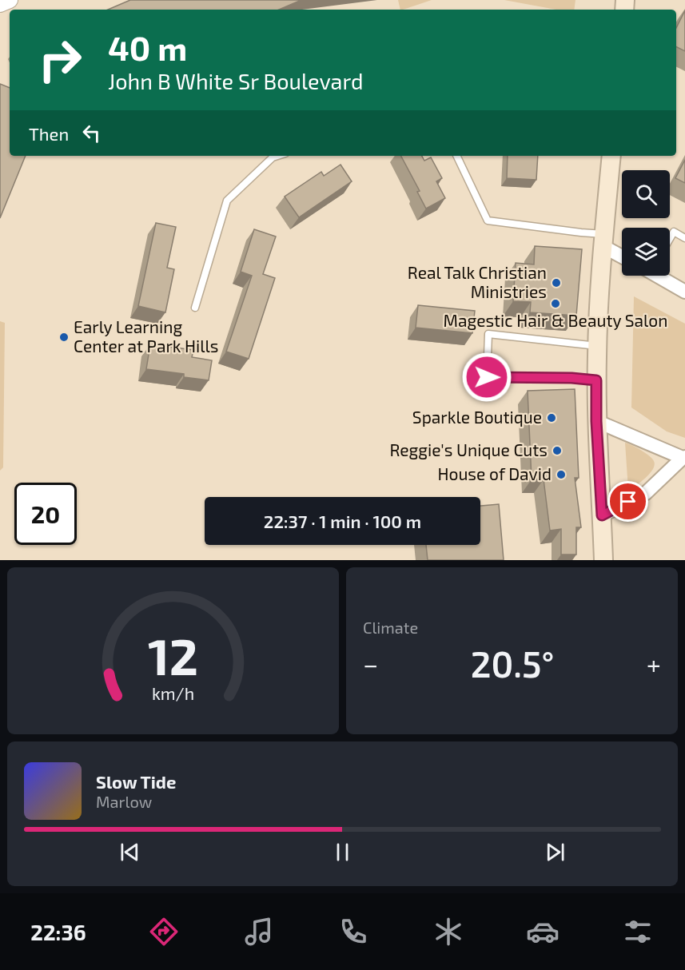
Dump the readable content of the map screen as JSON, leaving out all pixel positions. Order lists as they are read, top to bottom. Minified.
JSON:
{"places":["Real Talk Christian Ministries","Magestic Hair & Beauty Salon","Early Learning Center at Park Hills","Sparkle Boutique","Reggie's Unique Cuts","House of David"],"page":{"turn":["40 m","John B White Sr Boulevard"],"then":"Then","limit":"20","trip":"22:37 · 1 min · 100 m","tile":"Climate","heat":["−","20.5°","+"],"song":["Slow Tide","Marlow"],"tabs":"22:36","gauge":["12","km/h"]}}
